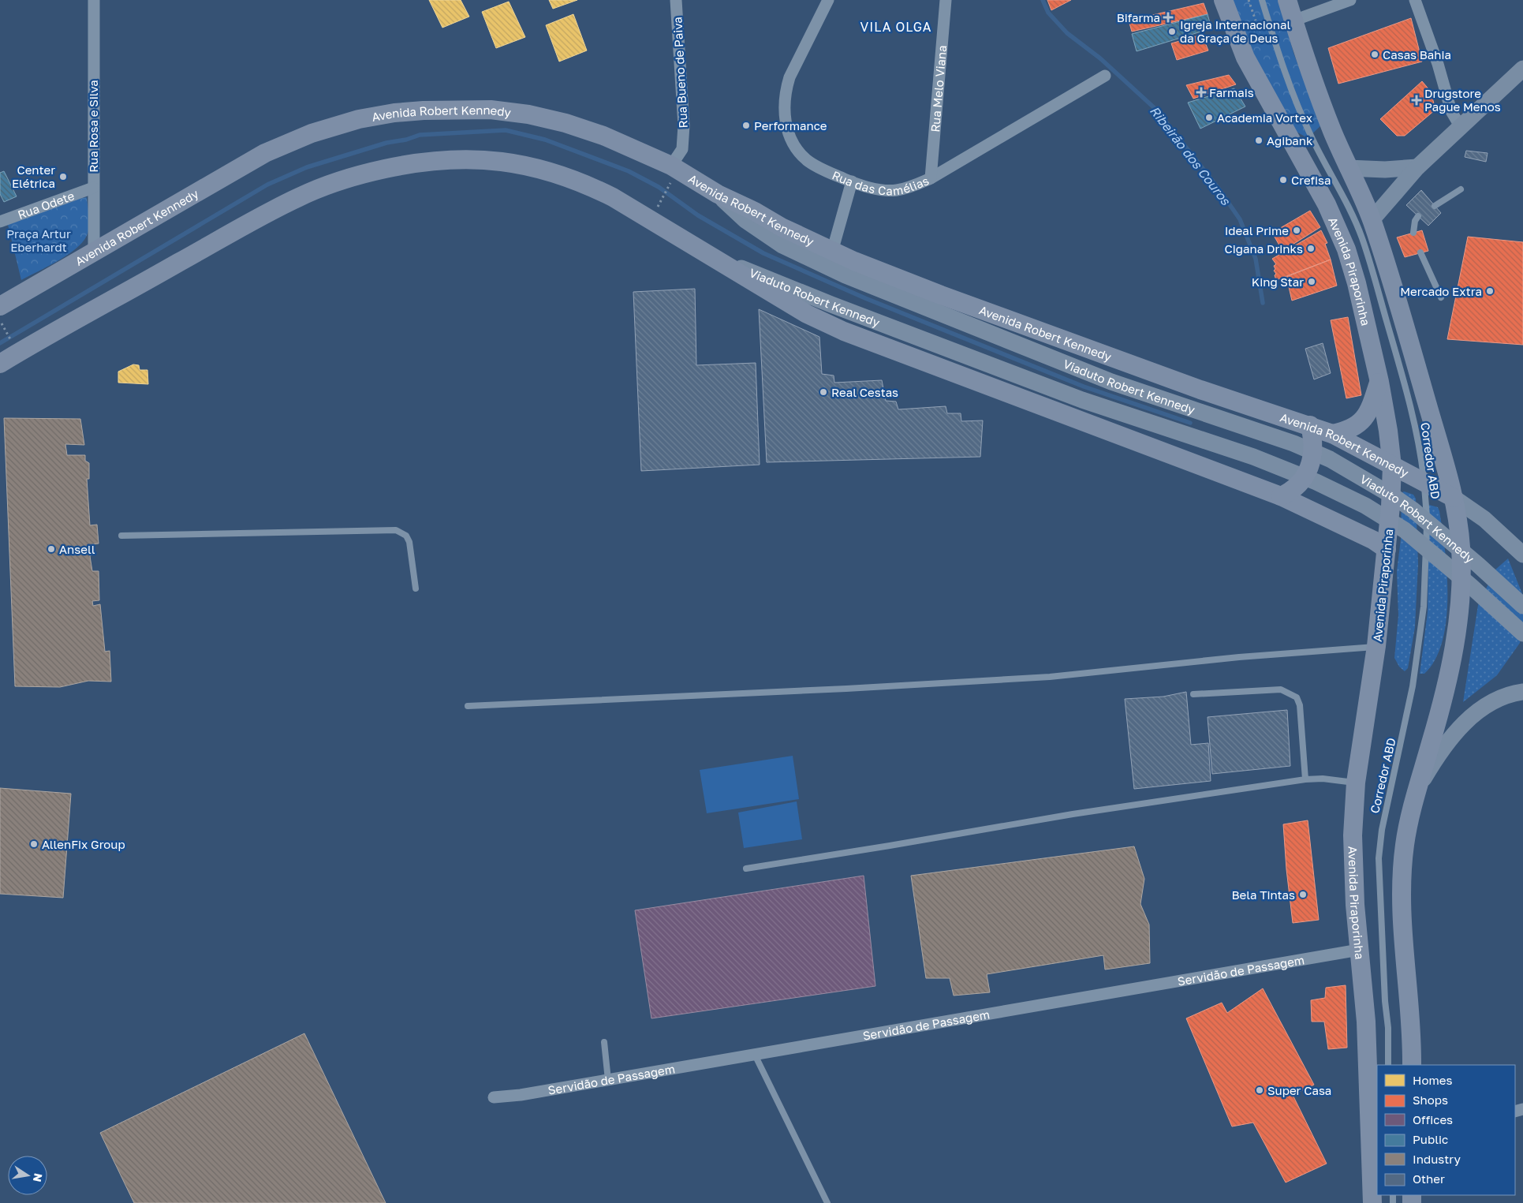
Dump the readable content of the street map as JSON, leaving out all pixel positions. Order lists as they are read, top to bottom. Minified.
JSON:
{"streets":{"main road":["Avenida Robert Kennedy","Avenida Piraporinha","Viaduto Robert Kennedy"],"street":["Rua Bueno de Paiva","Rua Melo Viana","Rua Rosa e Silva","Rua das Camélias","Rua Odete","Servidão de Passagem"],"lane":["Corredor ABD"]},"crossings":[["Rua Bueno de Paiva","Avenida Robert Kennedy"],["Rua Melo Viana","Rua das Camélias"],["Avenida Robert Kennedy","Rua Rosa e Silva"],["Avenida Robert Kennedy","Avenida Piraporinha"],["Avenida Robert Kennedy","Viaduto Robert Kennedy"],["Avenida Robert Kennedy","Corredor ABD"],["Rua Rosa e Silva","Rua Odete"],["Avenida Piraporinha","Servidão de Passagem"]],"districts":["VILA OLGA"],"water":["Ribeirão dos Couros"],"parks":["Praça Artur Eberhardt"],"places":{"health":["Bifarma","Farmais","Drugstore Pague Menos"],"other":["Igreja Internacional da Graça de Deus","Casas Bahia","Academia Vortex","Performance","Agibank","Center Elétrica","Crefisa","Ideal Prime","Cigana Drinks","King Star","Mercado Extra","Real Cestas","Ansell","AllenFix Group","Bela Tintas","Super Casa"]},"legend":["Homes","Shops","Offices","Public","Industry","Other"],"north":"right"}
